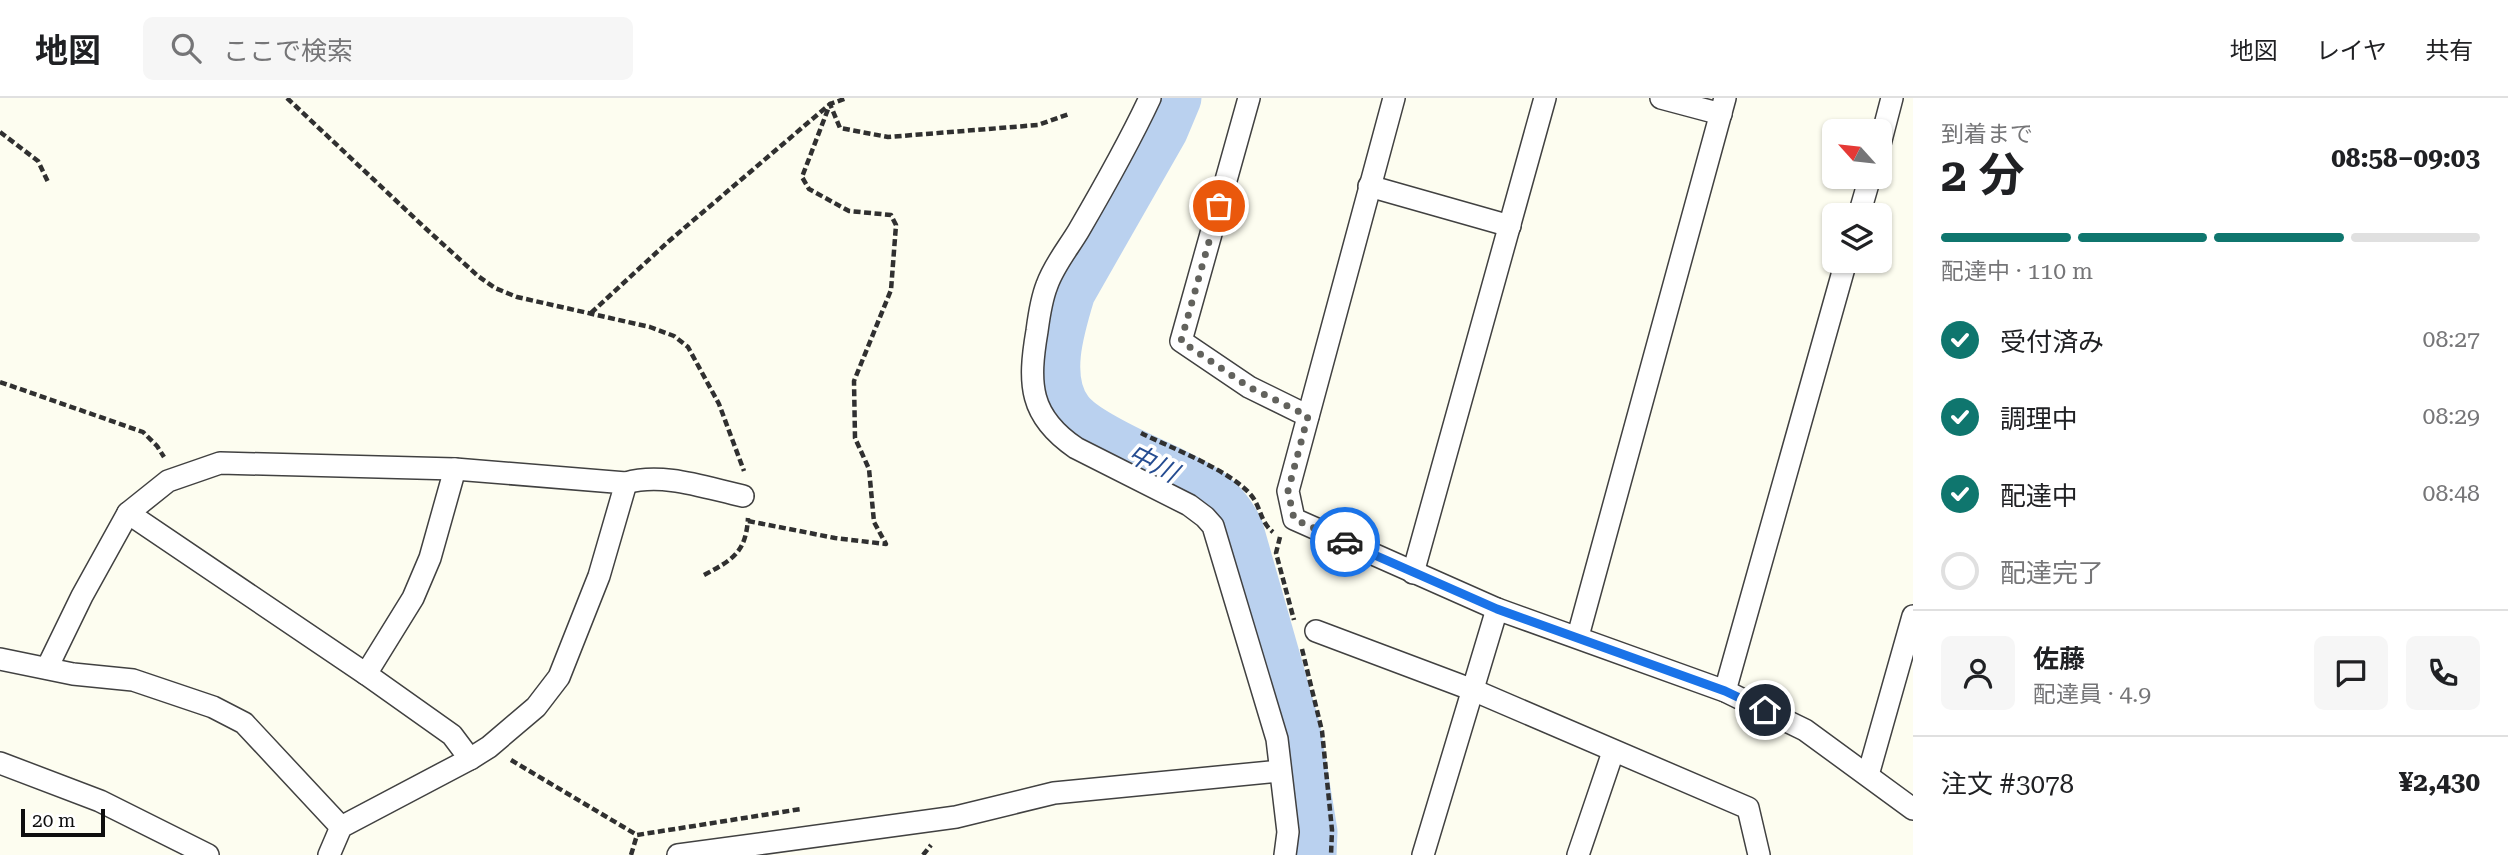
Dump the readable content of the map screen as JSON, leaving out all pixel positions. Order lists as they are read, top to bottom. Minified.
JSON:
{"water":["中川"],"scale_bar":"20 m","north":"top left","page":{"header":"地図","search":"ここで検索","nav":["地図","レイヤ","共有"],"heading":["2 分","到着まで","08:58–09:03"],"panel":["佐藤","配達員 · 4.9","注文 #3078","¥2,430"],"bar":"配達中 · 110 m","list":[["受付済み","08:27"],["調理中","08:29"],["配達中","08:48"],"配達完了"],"scale":"20 m"}}
